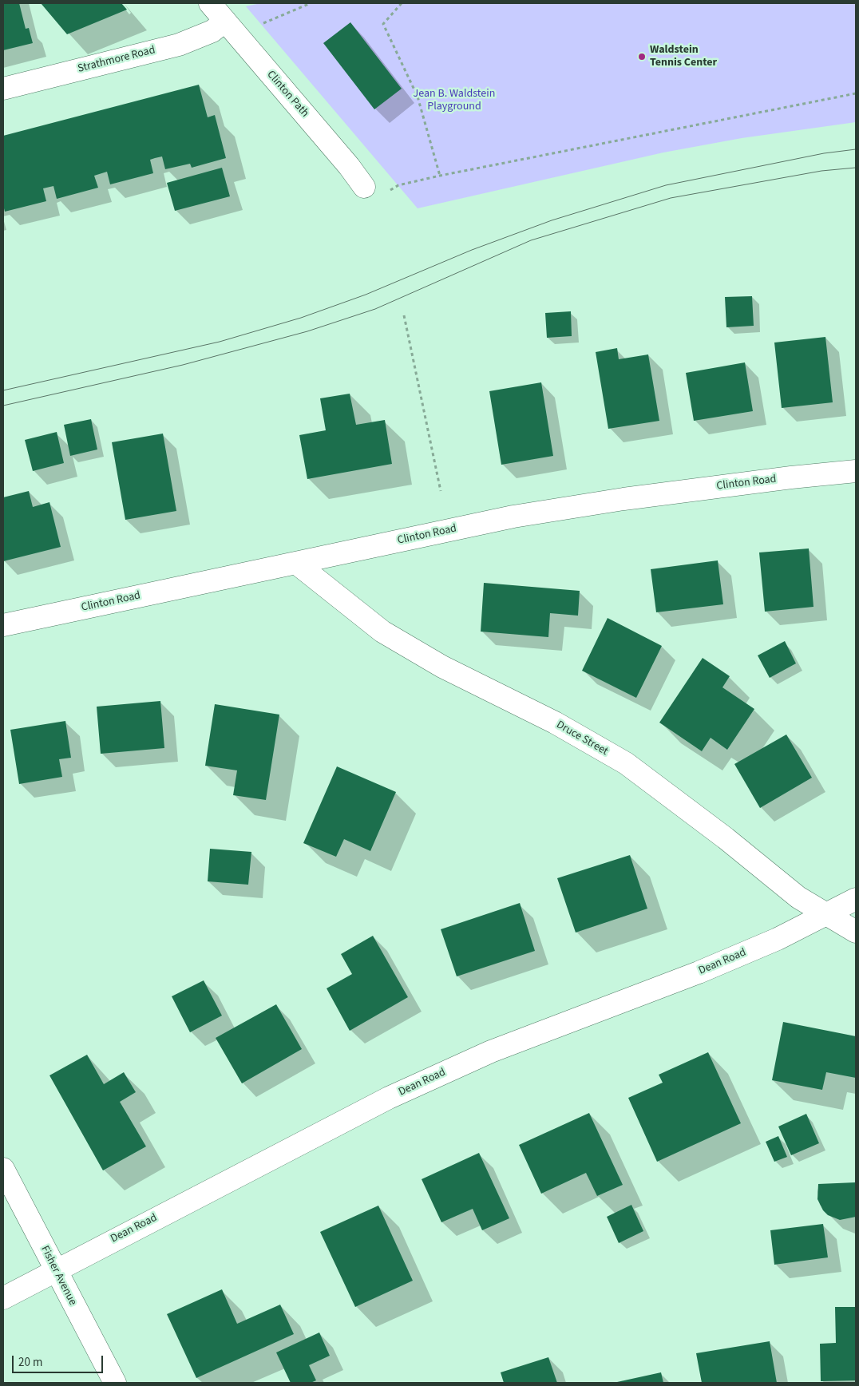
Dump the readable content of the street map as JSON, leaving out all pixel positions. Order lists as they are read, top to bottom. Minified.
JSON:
{"streets":{"street":["Strathmore Road","Clinton Path","Clinton Road","Druce Street","Dean Road","Fisher Avenue"]},"crossings":[["Strathmore Road","Clinton Path"],["Clinton Road","Druce Street"],["Druce Street","Dean Road"],["Dean Road","Fisher Avenue"]],"parks":["Jean B. Waldstein Playground"],"places":["Waldstein Tennis Center"],"scale_bar":"20 m"}
